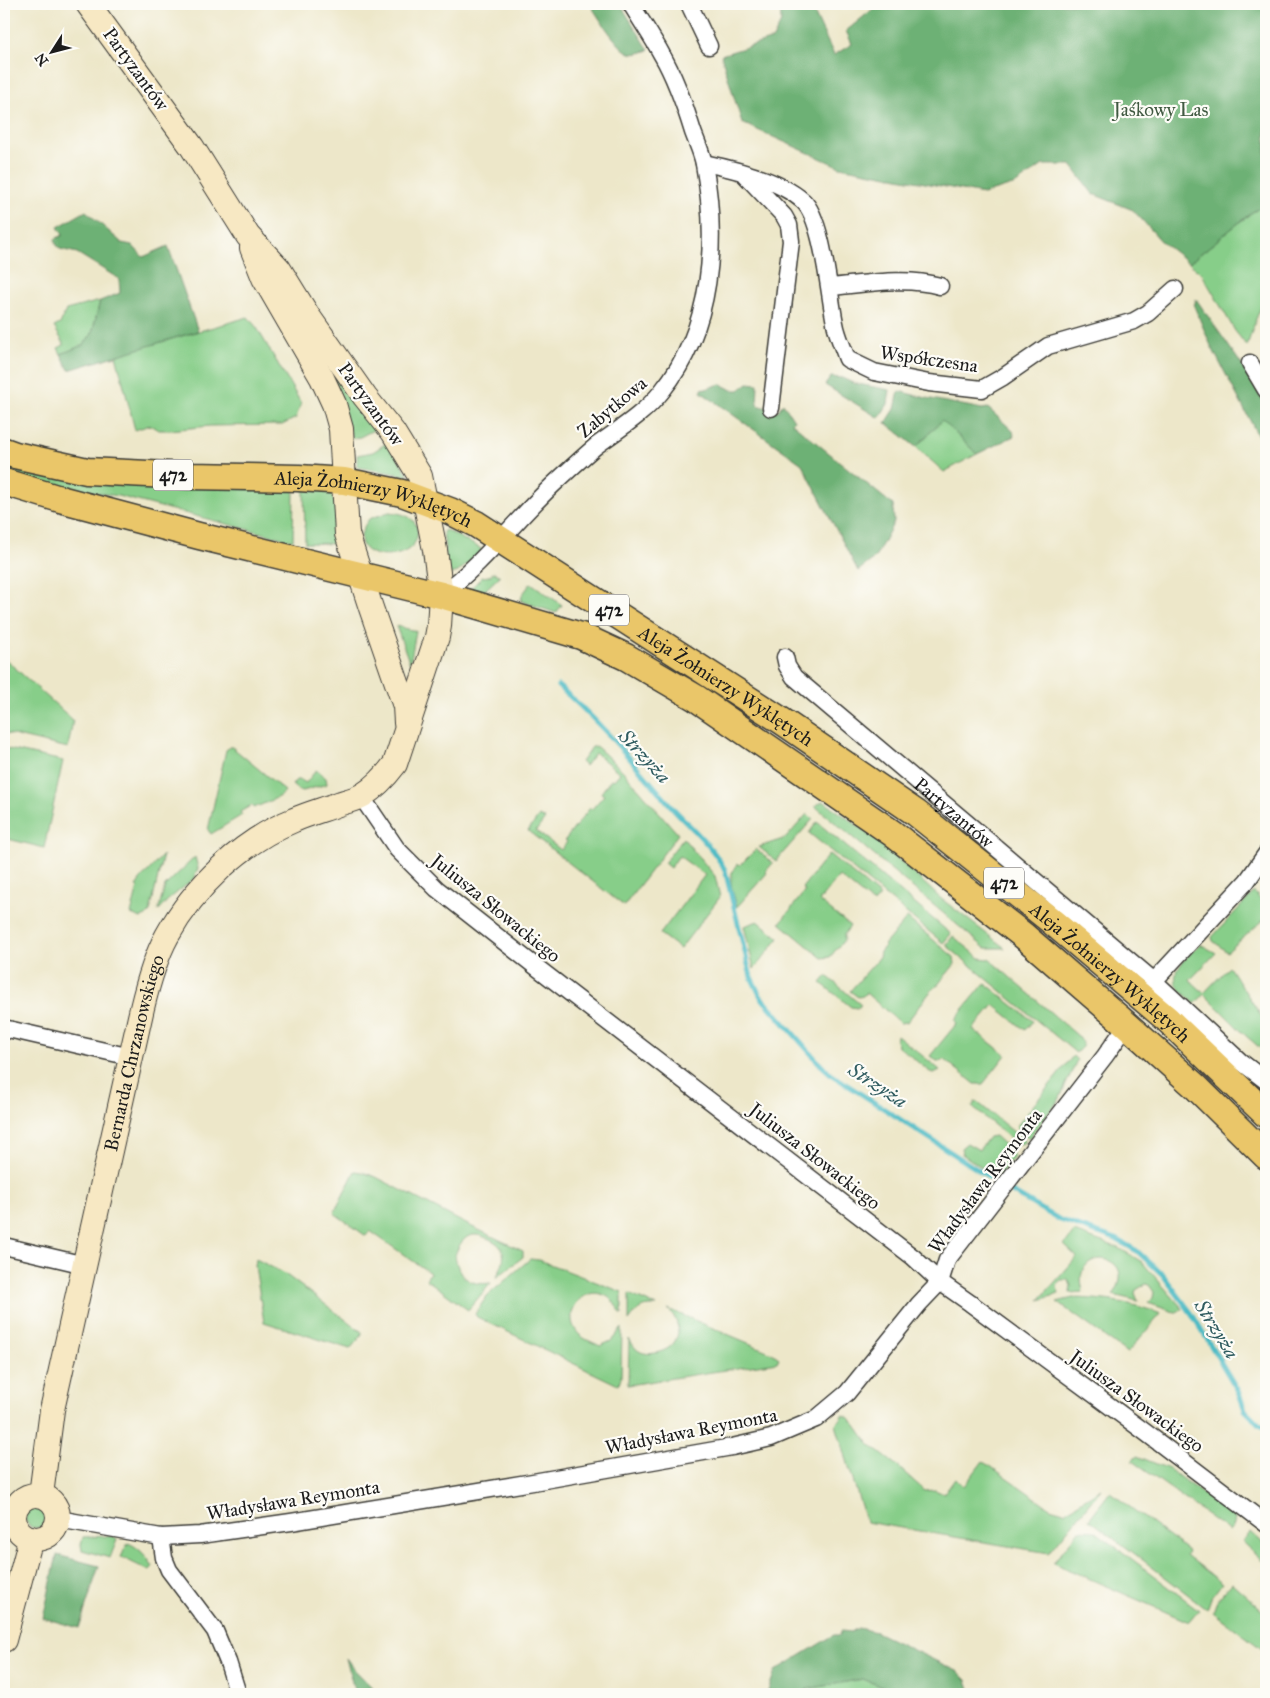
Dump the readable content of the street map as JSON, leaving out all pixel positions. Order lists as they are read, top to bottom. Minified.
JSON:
{"streets":{"main road":["472","Aleja Żołnierzy Wyklętych"],"street":["Partyzantów","Współczesna","Zabytkowa","Juliusza Słowackiego","Bernarda Chrzanowskiego","Władysława Reymonta"]},"crossings":[["Partyzantów","Zabytkowa"],["Partyzantów","Aleja Żołnierzy Wyklętych"],["Partyzantów","Bernarda Chrzanowskiego"],["Współczesna","Zabytkowa"],["Zabytkowa","Aleja Żołnierzy Wyklętych"],["Zabytkowa","Bernarda Chrzanowskiego"],["Aleja Żołnierzy Wyklętych","Bernarda Chrzanowskiego"],["Aleja Żołnierzy Wyklętych","Władysława Reymonta"],["Juliusza Słowackiego","Bernarda Chrzanowskiego"],["Juliusza Słowackiego","Władysława Reymonta"],["Bernarda Chrzanowskiego","Władysława Reymonta"]],"water":["Strzyża"],"parks":["Jaśkowy Las"],"north":"bottom left"}
